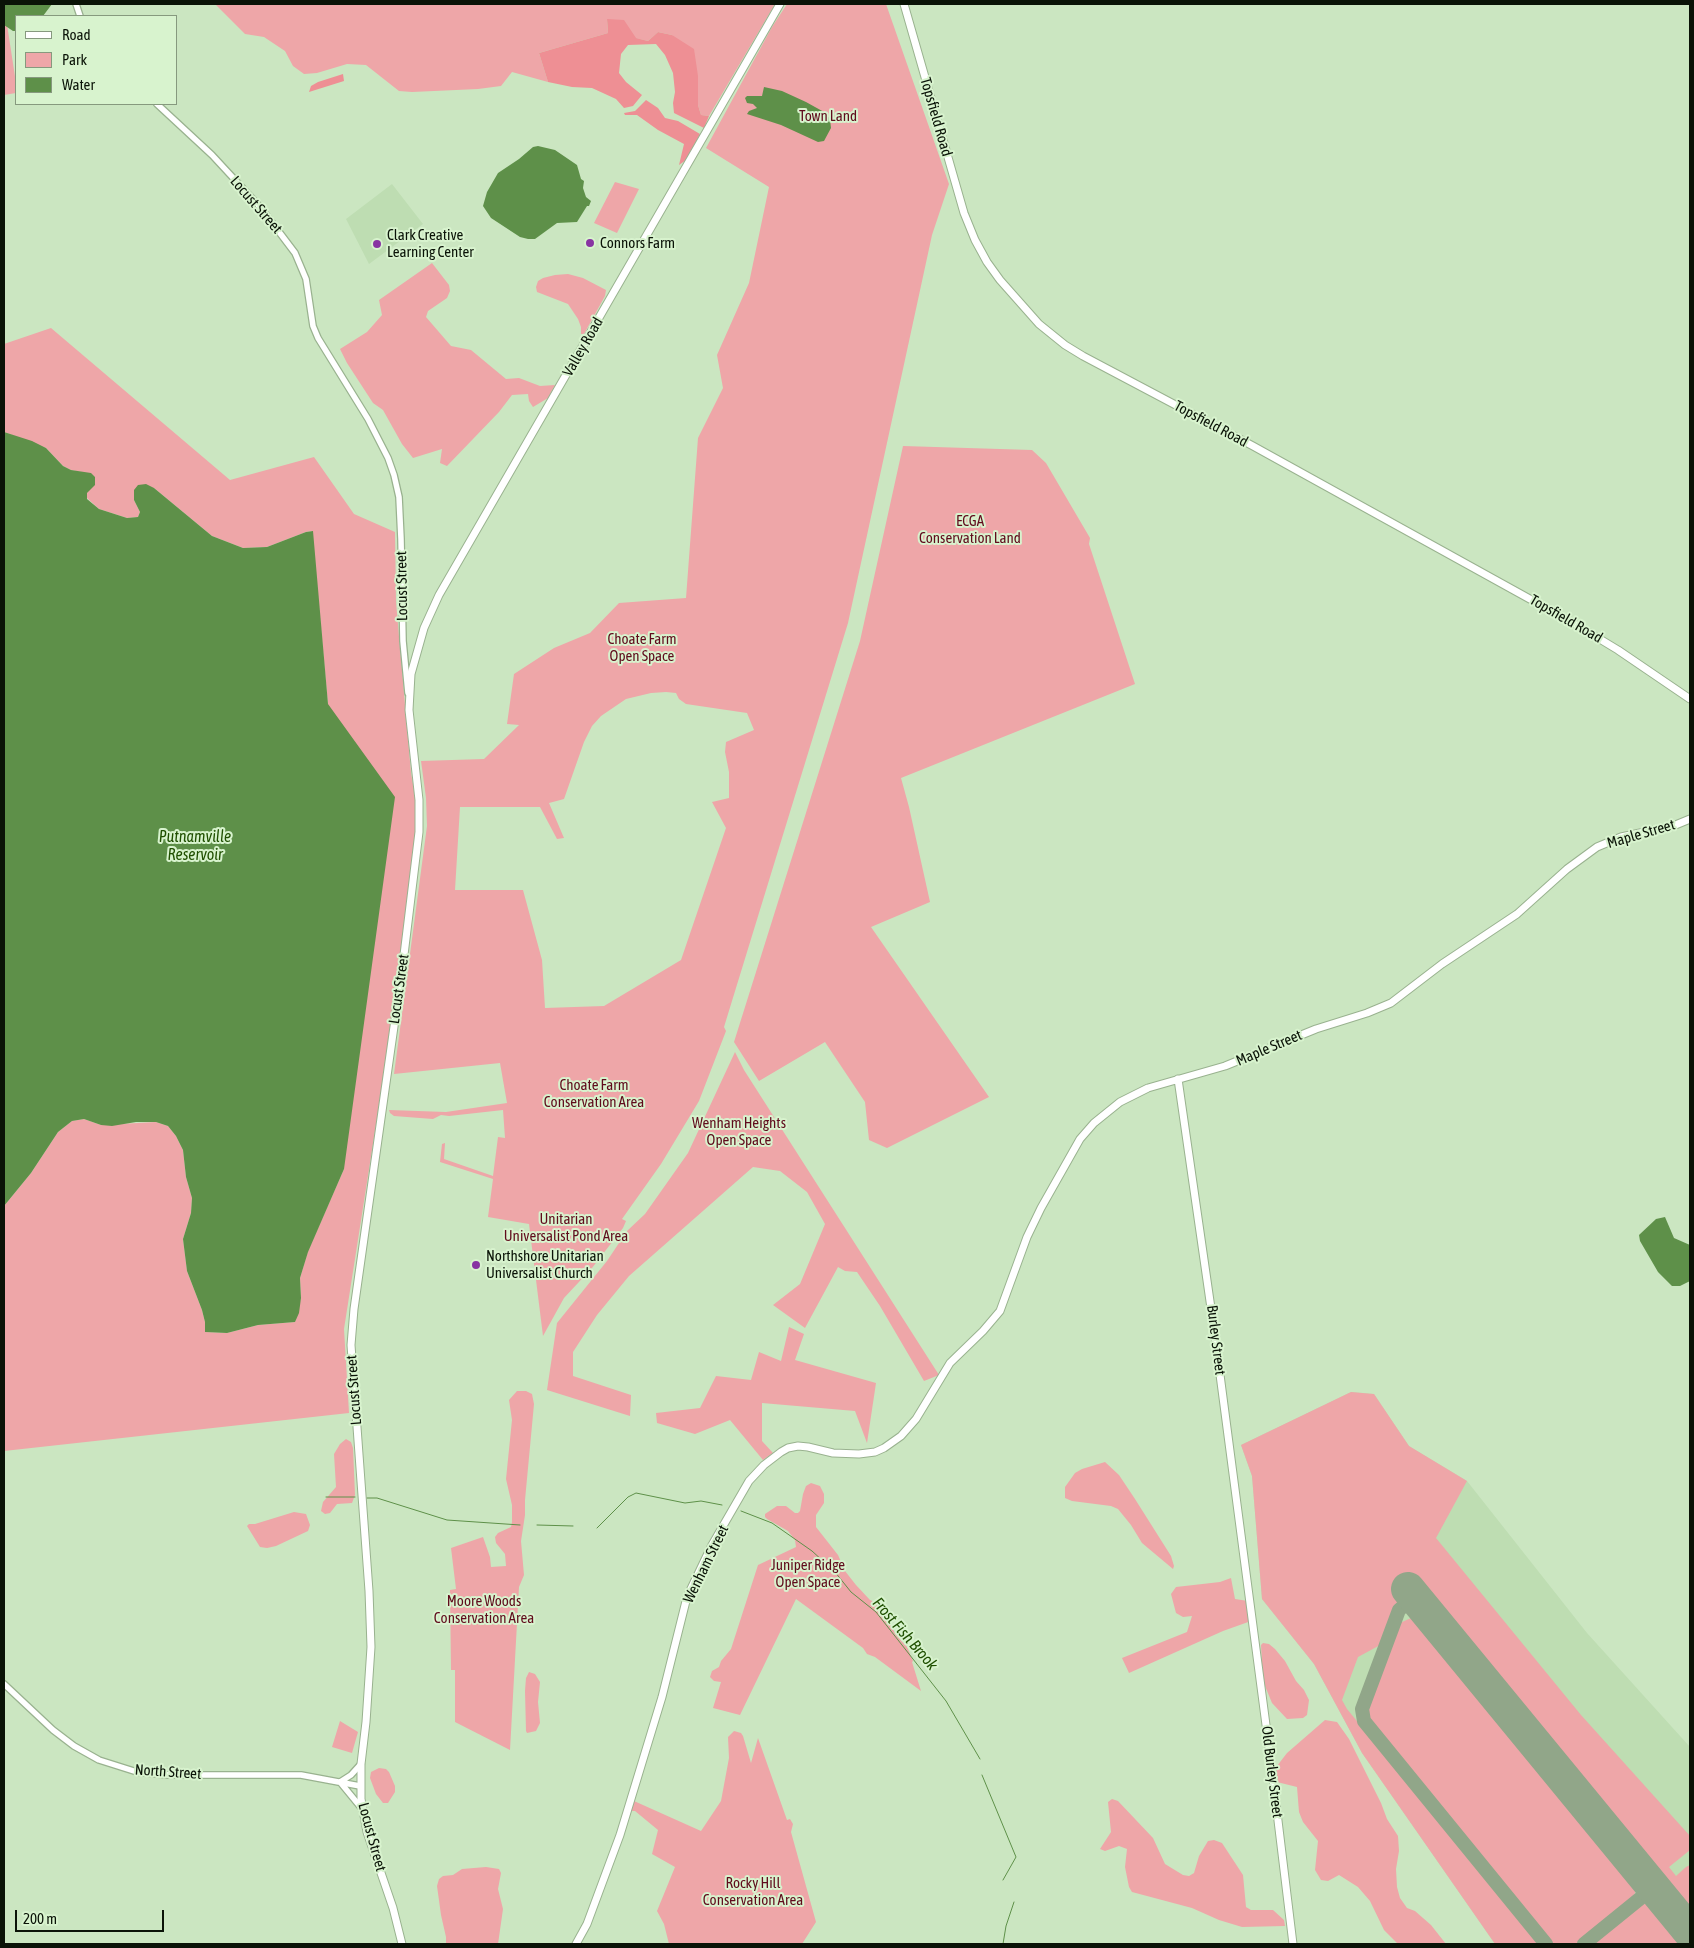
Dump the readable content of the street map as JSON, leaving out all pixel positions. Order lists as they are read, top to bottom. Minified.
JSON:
{"streets":{"main road":["Topsfield Road","Locust Street","Valley Road","Maple Street","Burley Street","Wenham Street","Old Burley Street"],"street":["North Street"]},"crossings":[["Locust Street","Valley Road"],["Locust Street","North Street"],["Maple Street","Burley Street"],["Maple Street","Wenham Street"],["Burley Street","Old Burley Street"]],"water":["Putnamville Reservoir","Frost Fish Brook"],"parks":["Town Land","ECGA Conservation Land","Choate Farm Open Space","Choate Farm Conservation Area","Wenham Heights Open Space","Unitarian Universalist Pond Area","Juniper Ridge Open Space","Moore Woods Conservation Area","Rocky Hill Conservation Area"],"places":["Connors Farm","Clark Creative Learning Center","Northshore Unitarian Universalist Church"],"legend":["Road","Park","Water"],"scale_bar":"200 m"}
